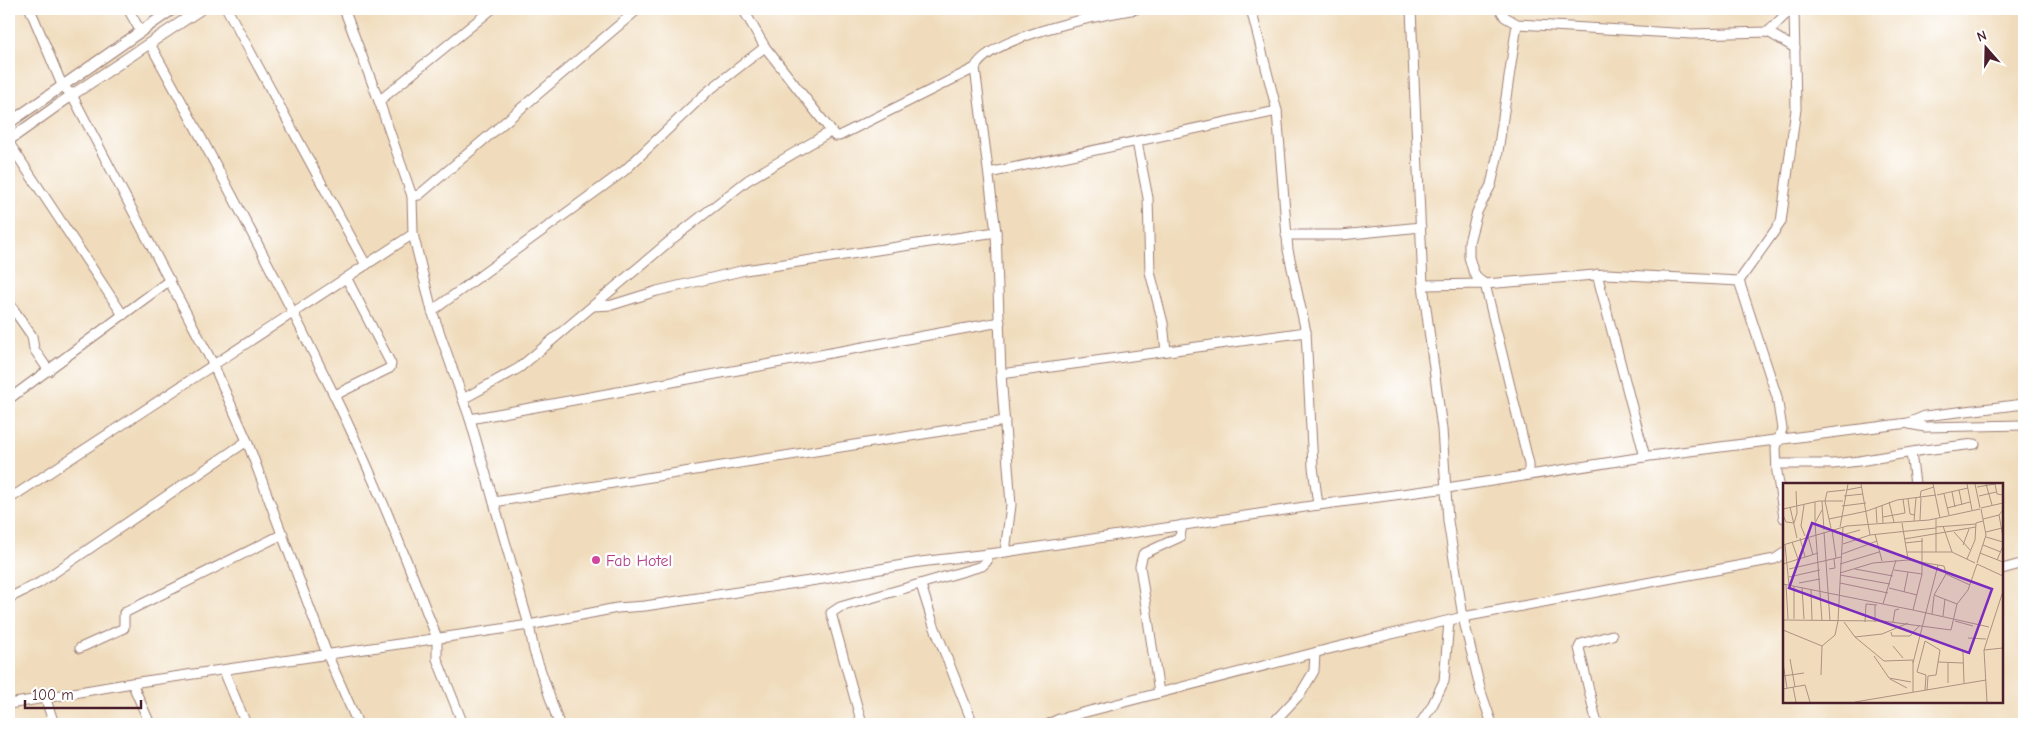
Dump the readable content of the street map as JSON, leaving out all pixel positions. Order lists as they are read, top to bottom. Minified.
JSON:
{"places":["Fab Hotel"],"scale_bar":"100 m","north":"top"}
